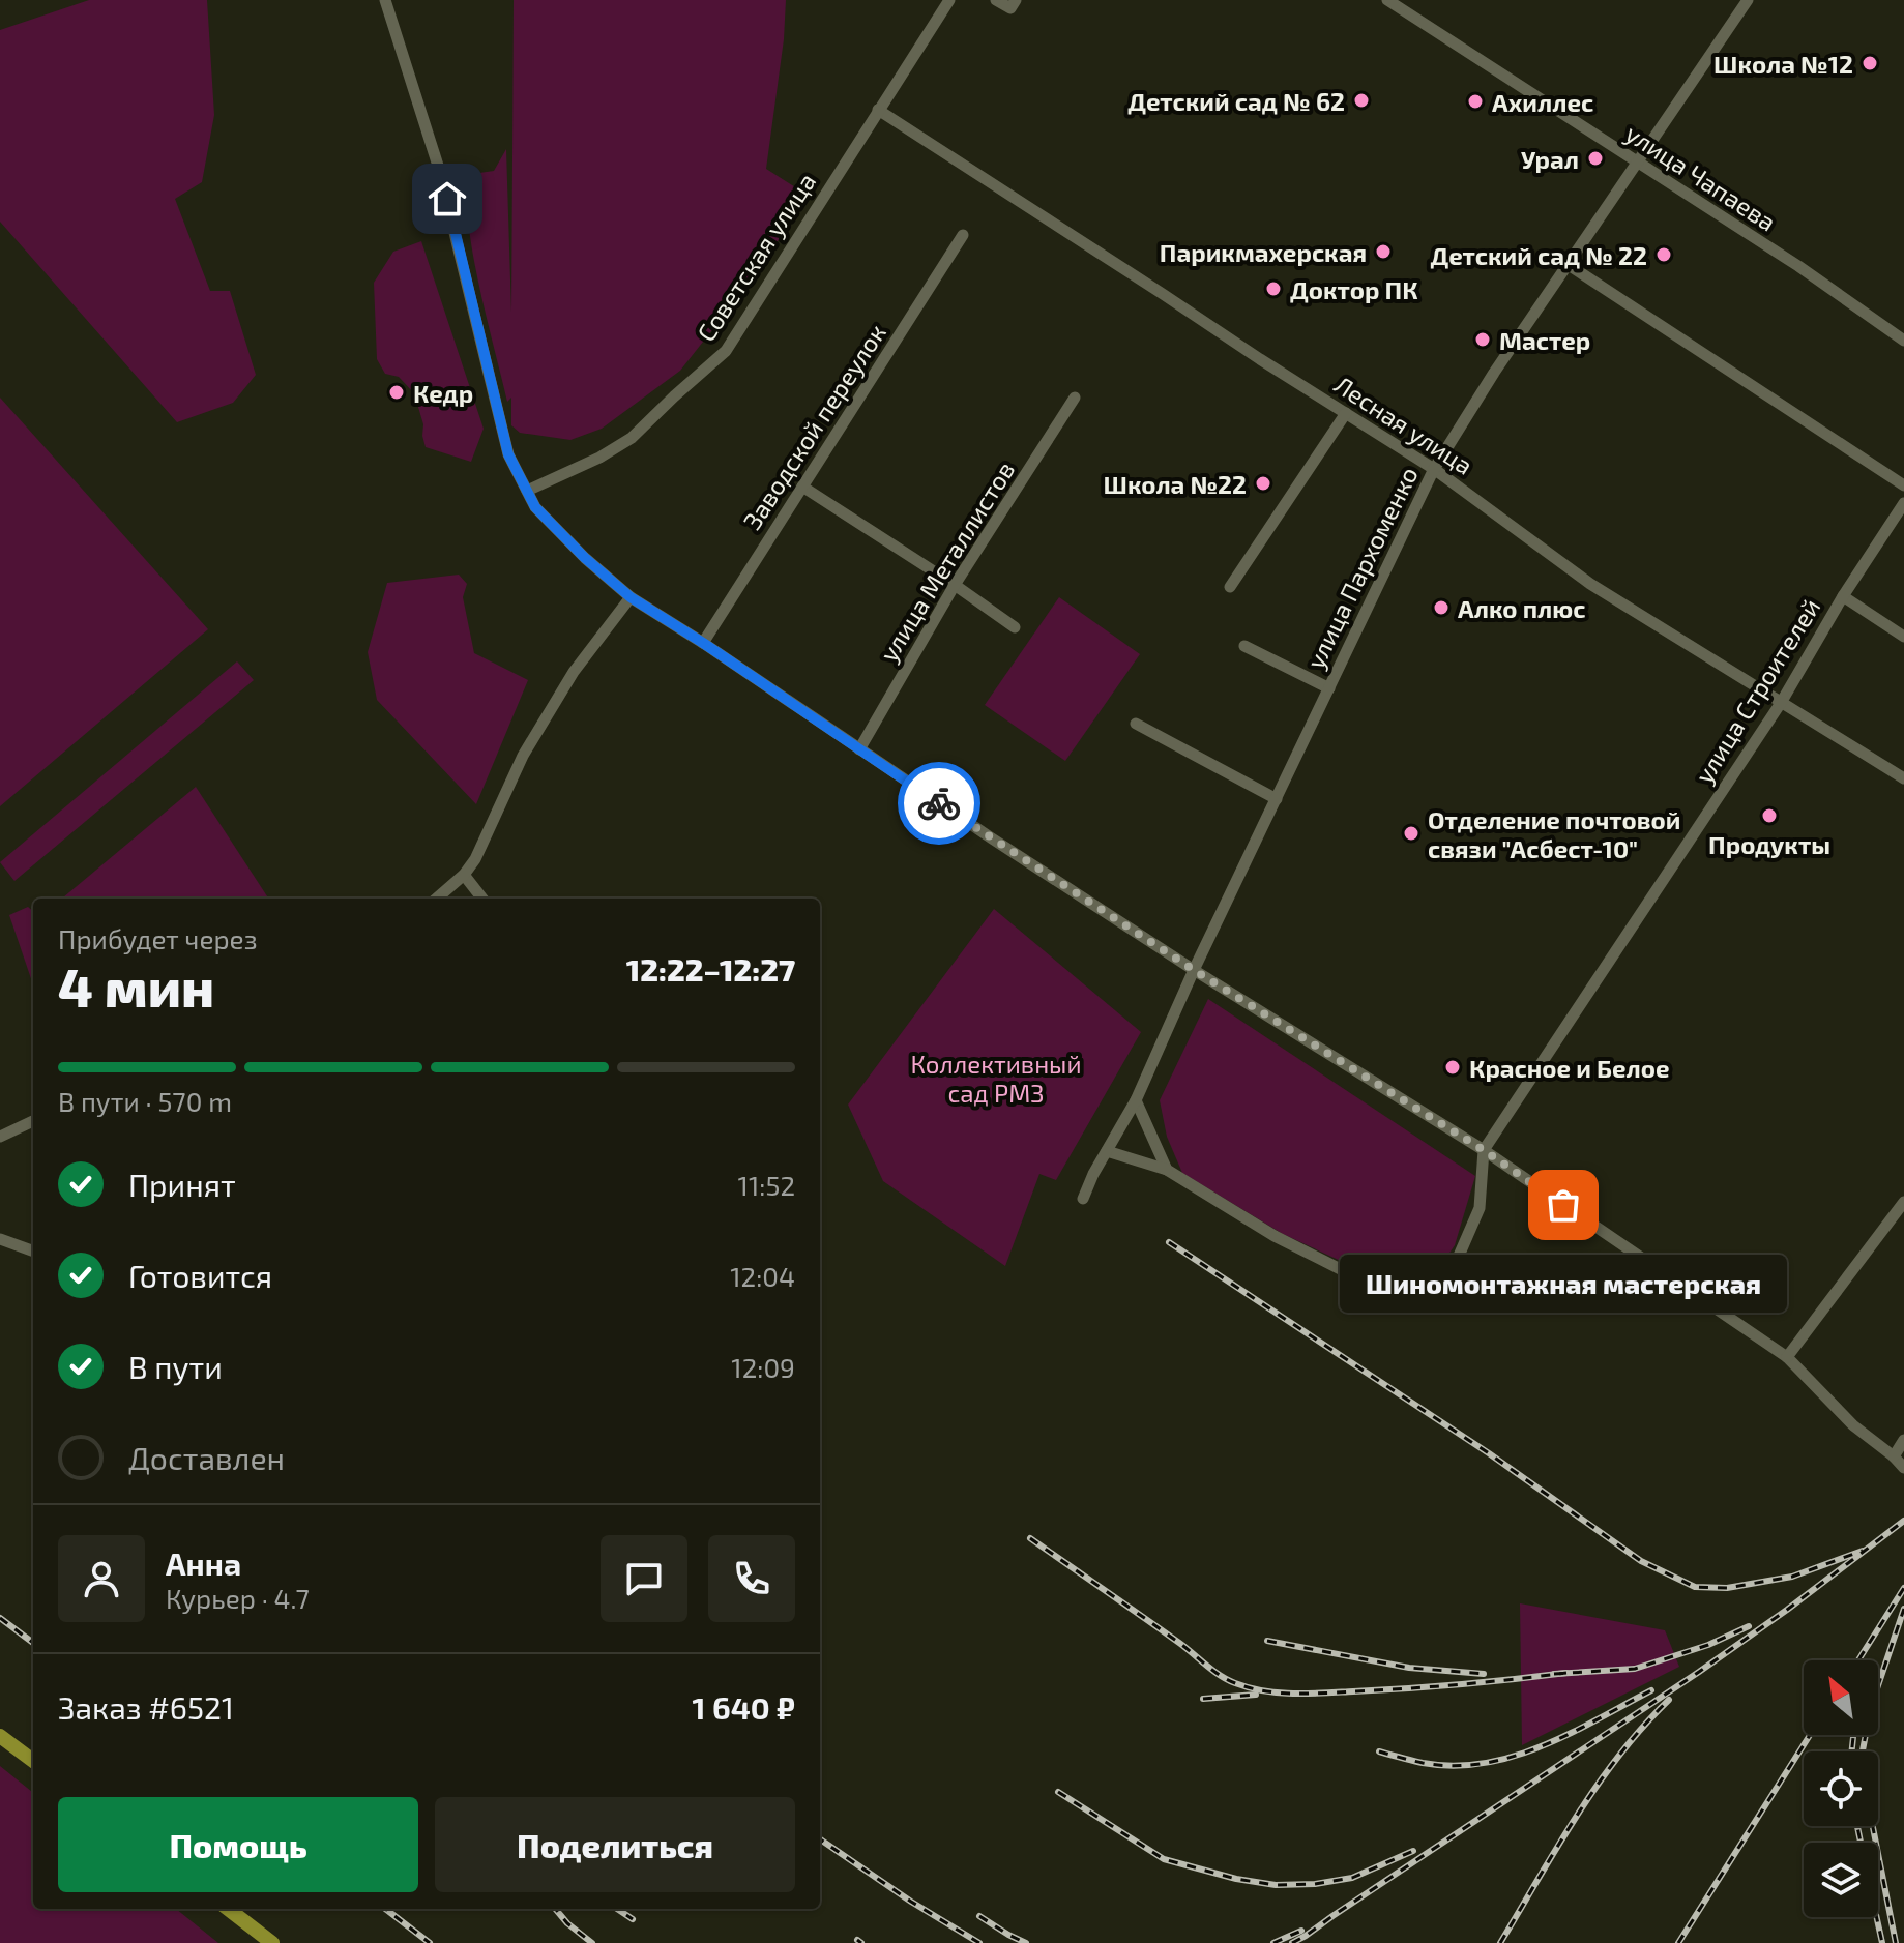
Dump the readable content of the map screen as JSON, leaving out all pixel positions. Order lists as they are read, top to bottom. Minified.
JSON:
{"streets":{"street":["улица Чапаева","Советская улица","Лесная улица","Заводской переулок","улица Металлистов","улица Пархоменко","улица Строителей"]},"crossings":[["улица Чапаева","улица Пархоменко"],["Советская улица","Лесная улица"],["Лесная улица","улица Пархоменко"],["Лесная улица","улица Строителей"]],"parks":["Коллективный сад РМЗ"],"places":["Школа №12","Детский сад № 62","Ахиллес","Урал","Парикмахерская","Детский сад № 22","Доктор ПК","Мастер","Кедр","Школа №22","Алко плюс","Продукты","Отделение почтовой связи \"Асбест-10\"","Красное и Белое","Шиномонтажная мастерская"],"north":"top left","page":{"heading":["4 мин","Прибудет через","12:22–12:27"],"panel":["Анна","Курьер · 4.7","Заказ #6521","1 640 ₽"],"bar":"В пути · 570 m","list":[["Принят","11:52"],["Готовится","12:04"],["В пути","12:09"],"Доставлен"],"bubble":"Шиномонтажная мастерская","buttons":["Помощь","Поделиться"]}}
